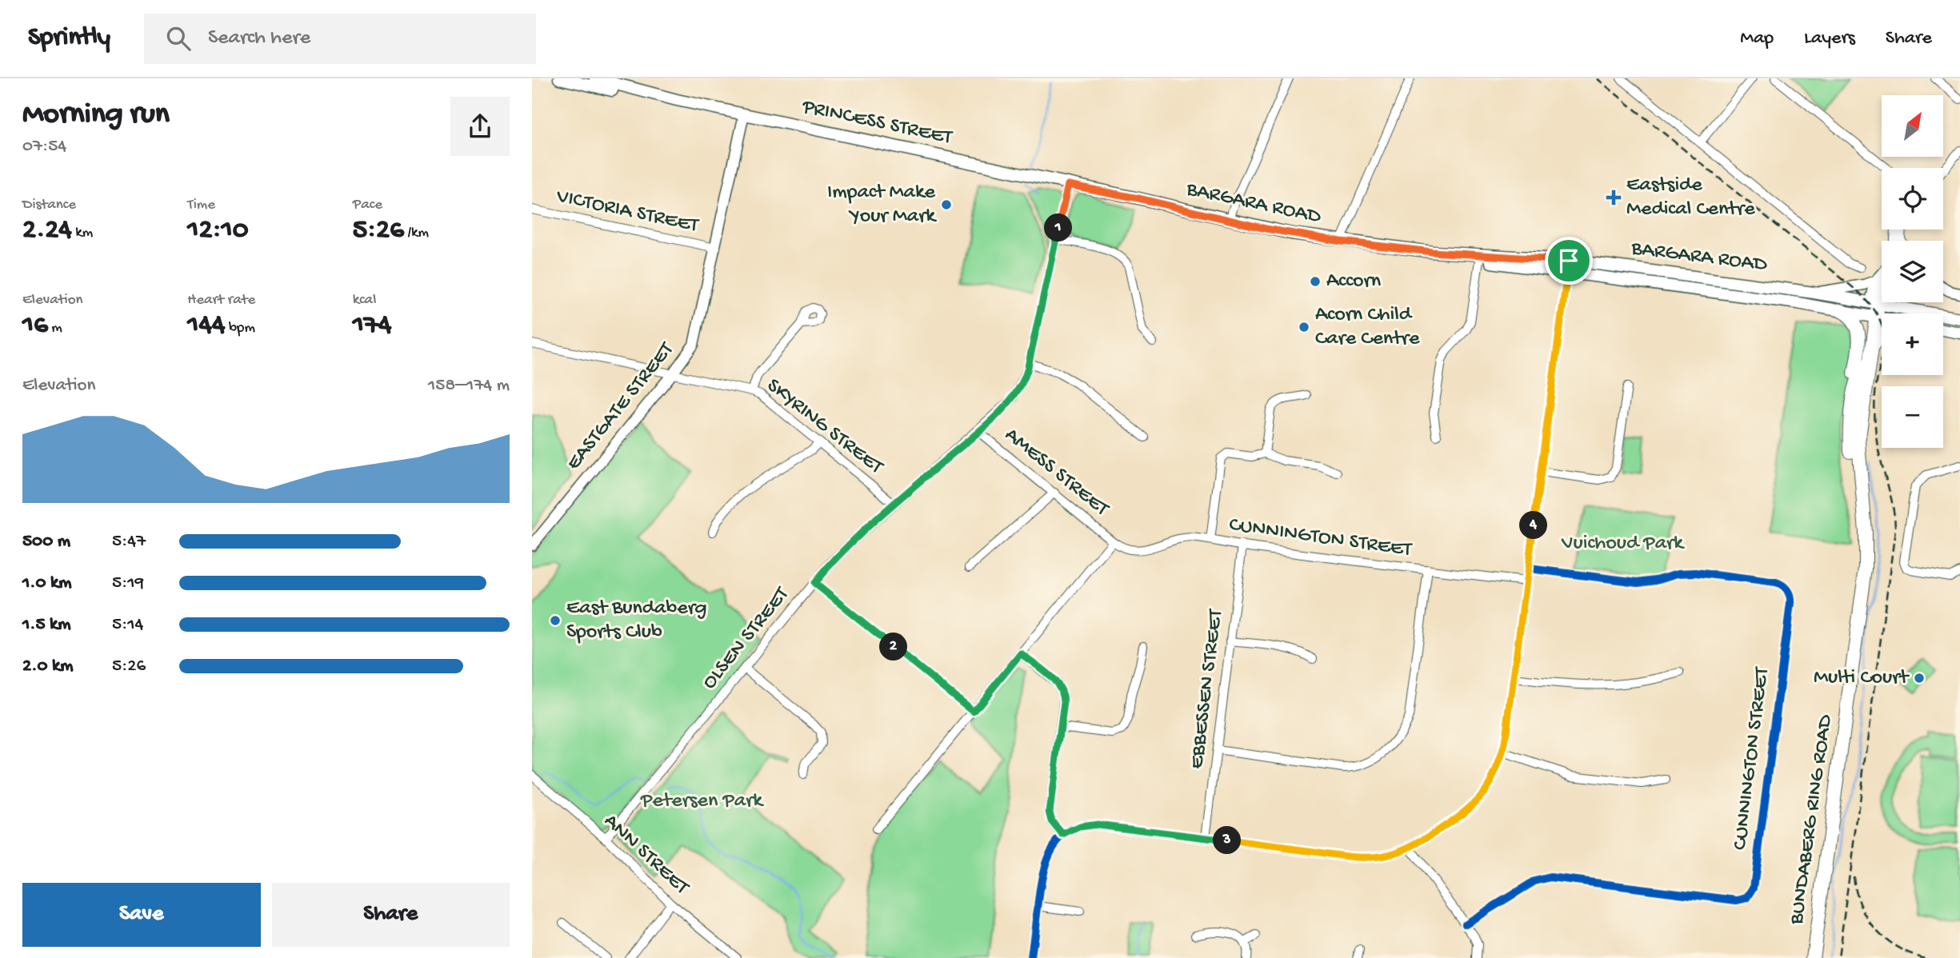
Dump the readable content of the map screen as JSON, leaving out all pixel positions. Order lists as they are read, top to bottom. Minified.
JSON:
{"streets":{"main road":["PRINCESS STREET","BARGARA ROAD","BUNDABERG RING ROAD"],"street":["VICTORIA STREET","EASTGATE STREET","SKYRING STREET","AMESS STREET","CUNNINGTON STREET","OLSEN STREET","EBBESSEN STREET","ANN STREET"]},"crossings":[["PRINCESS STREET","BARGARA ROAD"],["PRINCESS STREET","EASTGATE STREET"],["PRINCESS STREET","OLSEN STREET"],["BARGARA ROAD","OLSEN STREET"],["BARGARA ROAD","BUNDABERG RING ROAD"],["VICTORIA STREET","EASTGATE STREET"],["EASTGATE STREET","SKYRING STREET"],["SKYRING STREET","OLSEN STREET"],["AMESS STREET","CUNNINGTON STREET"],["AMESS STREET","OLSEN STREET"],["CUNNINGTON STREET","EBBESSEN STREET"],["OLSEN STREET","ANN STREET"]],"parks":["Vuichoud Park","Petersen Park"],"places":{"health":["Eastside Medical Centre"],"other":["Impact Make Your Mark","Accorn","Acorn Child Care Centre","East Bundaberg Sports Club","Multi Court"]},"north":"top right","page":{"header":"Sprintly","search":"Search here","nav":["Map","Layers","Share"],"heading":["Morning run","07:54"],"map_buttons":["+","−"],"stats":[["Distance","2.24 km"],["Time","12:10"],["Pace","5:26 /km"],["Elevation","16 m"],["Heart rate","144 bpm"],["kcal","174"]],"pins":["1","4","2","3"],"chart":["Elevation","158–174 m"],"list":[{"name":"500 m","note":"5:47"},{"name":"1.0 km","note":"5:19"},{"name":"1.5 km","note":"5:14"},{"name":"2.0 km","note":"5:26"}],"buttons":["Save","Share"]}}
